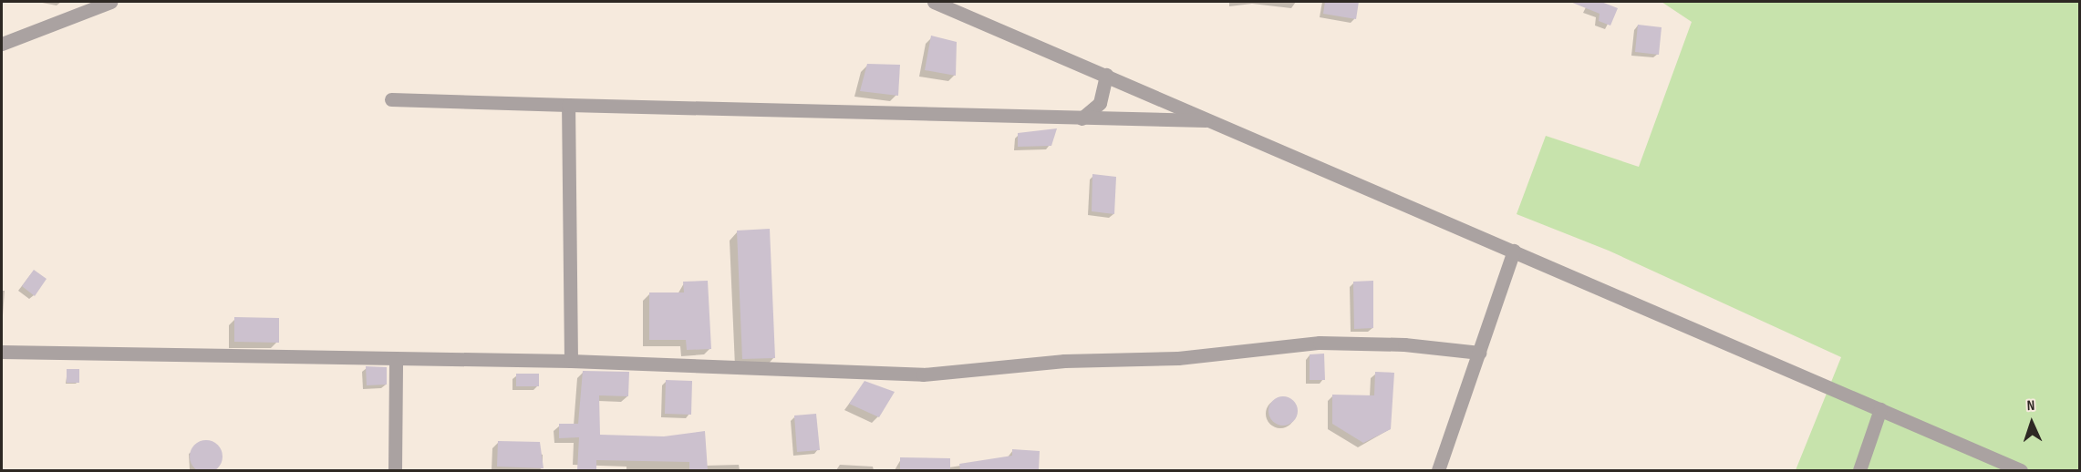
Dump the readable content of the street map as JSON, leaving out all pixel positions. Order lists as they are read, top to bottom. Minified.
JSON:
{"north":"top"}
